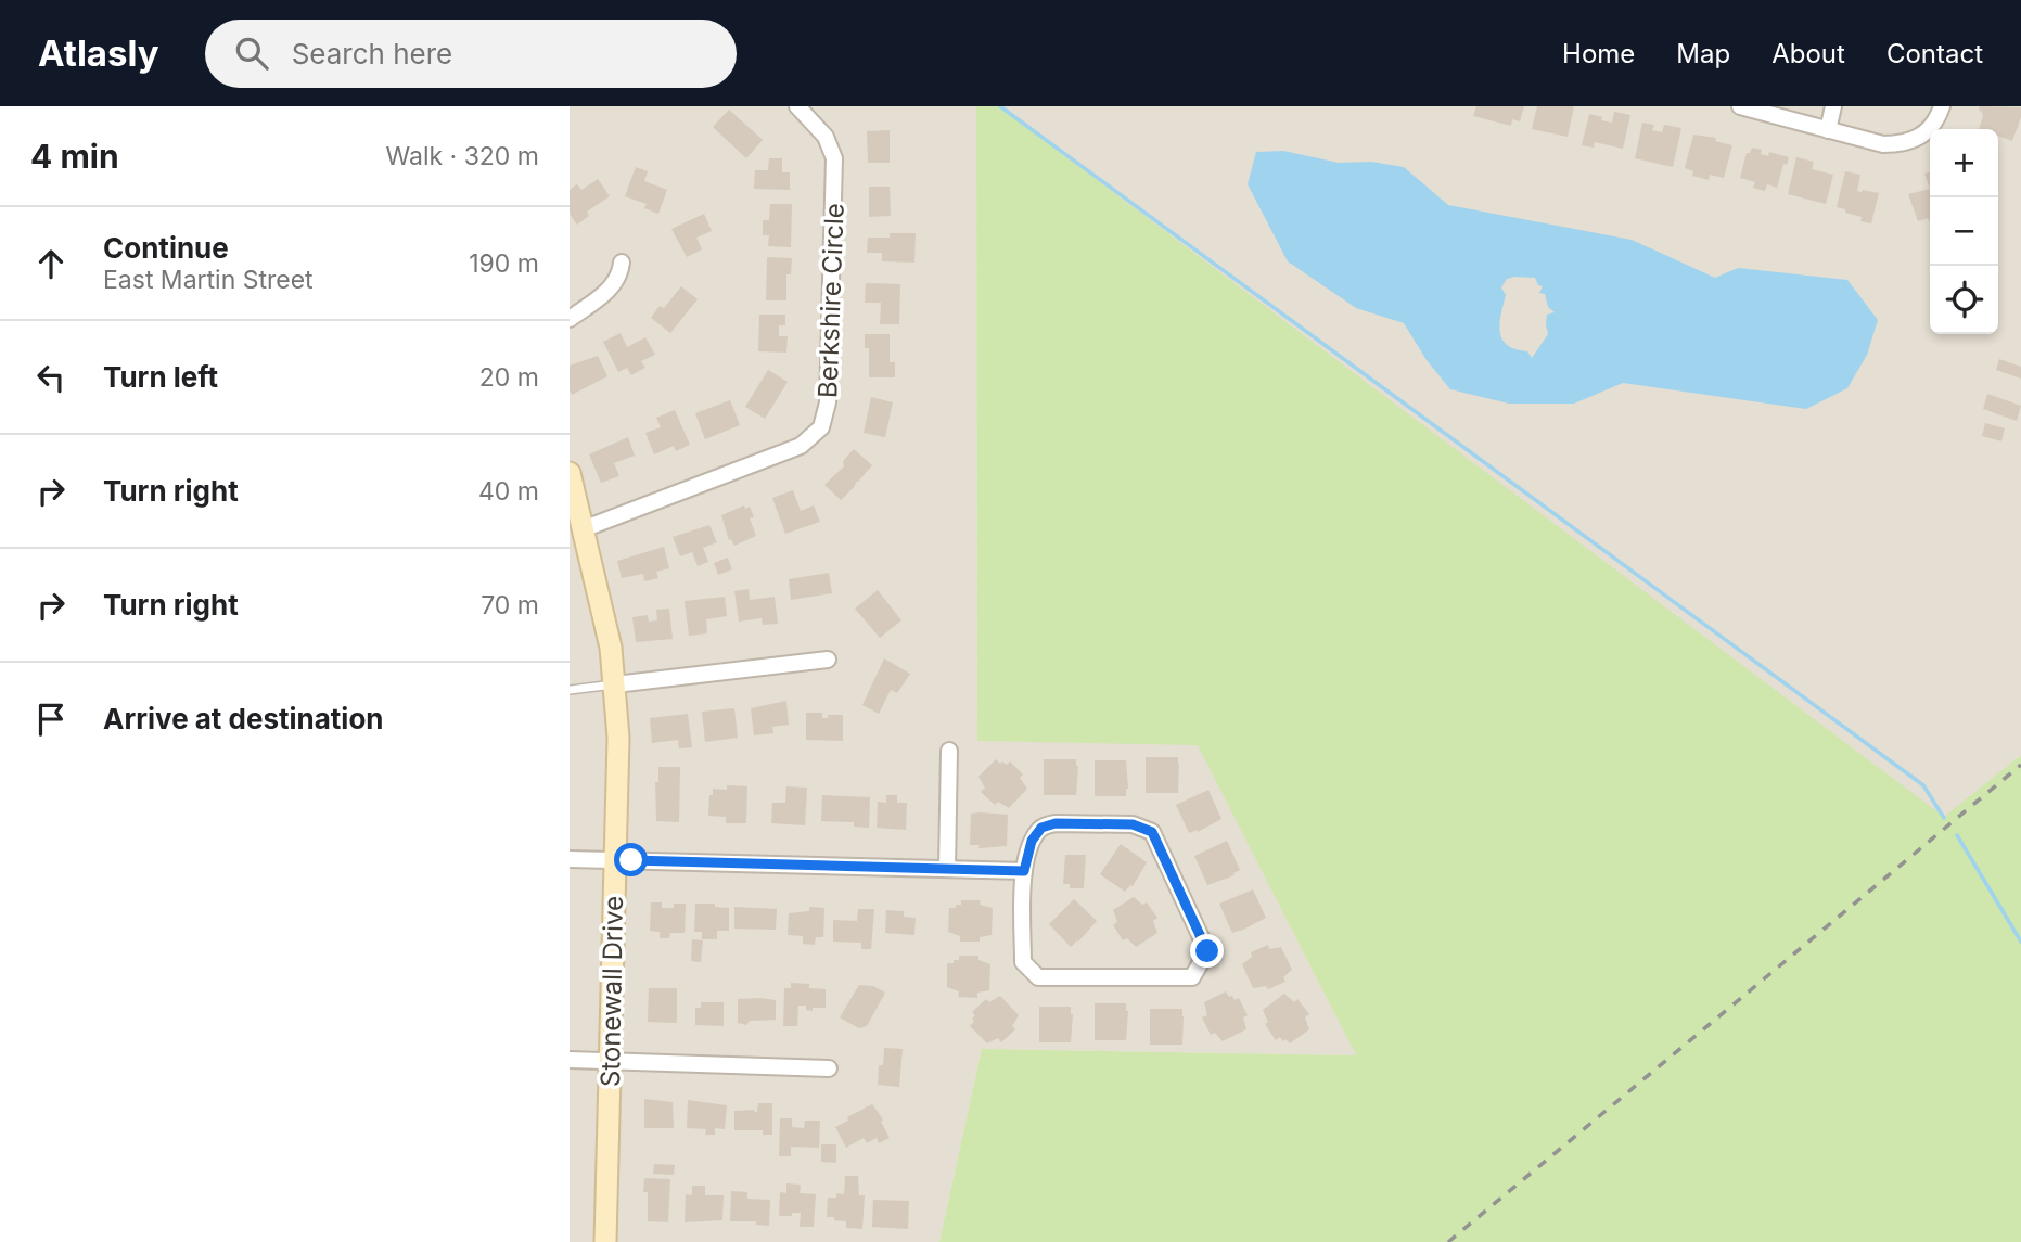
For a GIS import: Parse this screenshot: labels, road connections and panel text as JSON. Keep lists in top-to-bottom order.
{
  "streets": {
    "street": ["Berkshire Circle", "Stonewall Drive"]
  },
  "crossings": [
    ["Berkshire Circle", "Stonewall Drive"]
  ],
  "page": {
    "header": "Atlasly",
    "search": "Search here",
    "nav": [
      "Home",
      "Map",
      "About",
      "Contact"
    ],
    "heading": ["4 min", "Walk · 320 m"],
    "map_buttons": ["+", "−"],
    "list": [
      ["Continue", "East Martin Street", "190 m"],
      ["Turn left", "20 m"],
      ["Turn right", "40 m"],
      ["Turn right", "70 m"],
      "Arrive at destination"
    ]
  }
}
